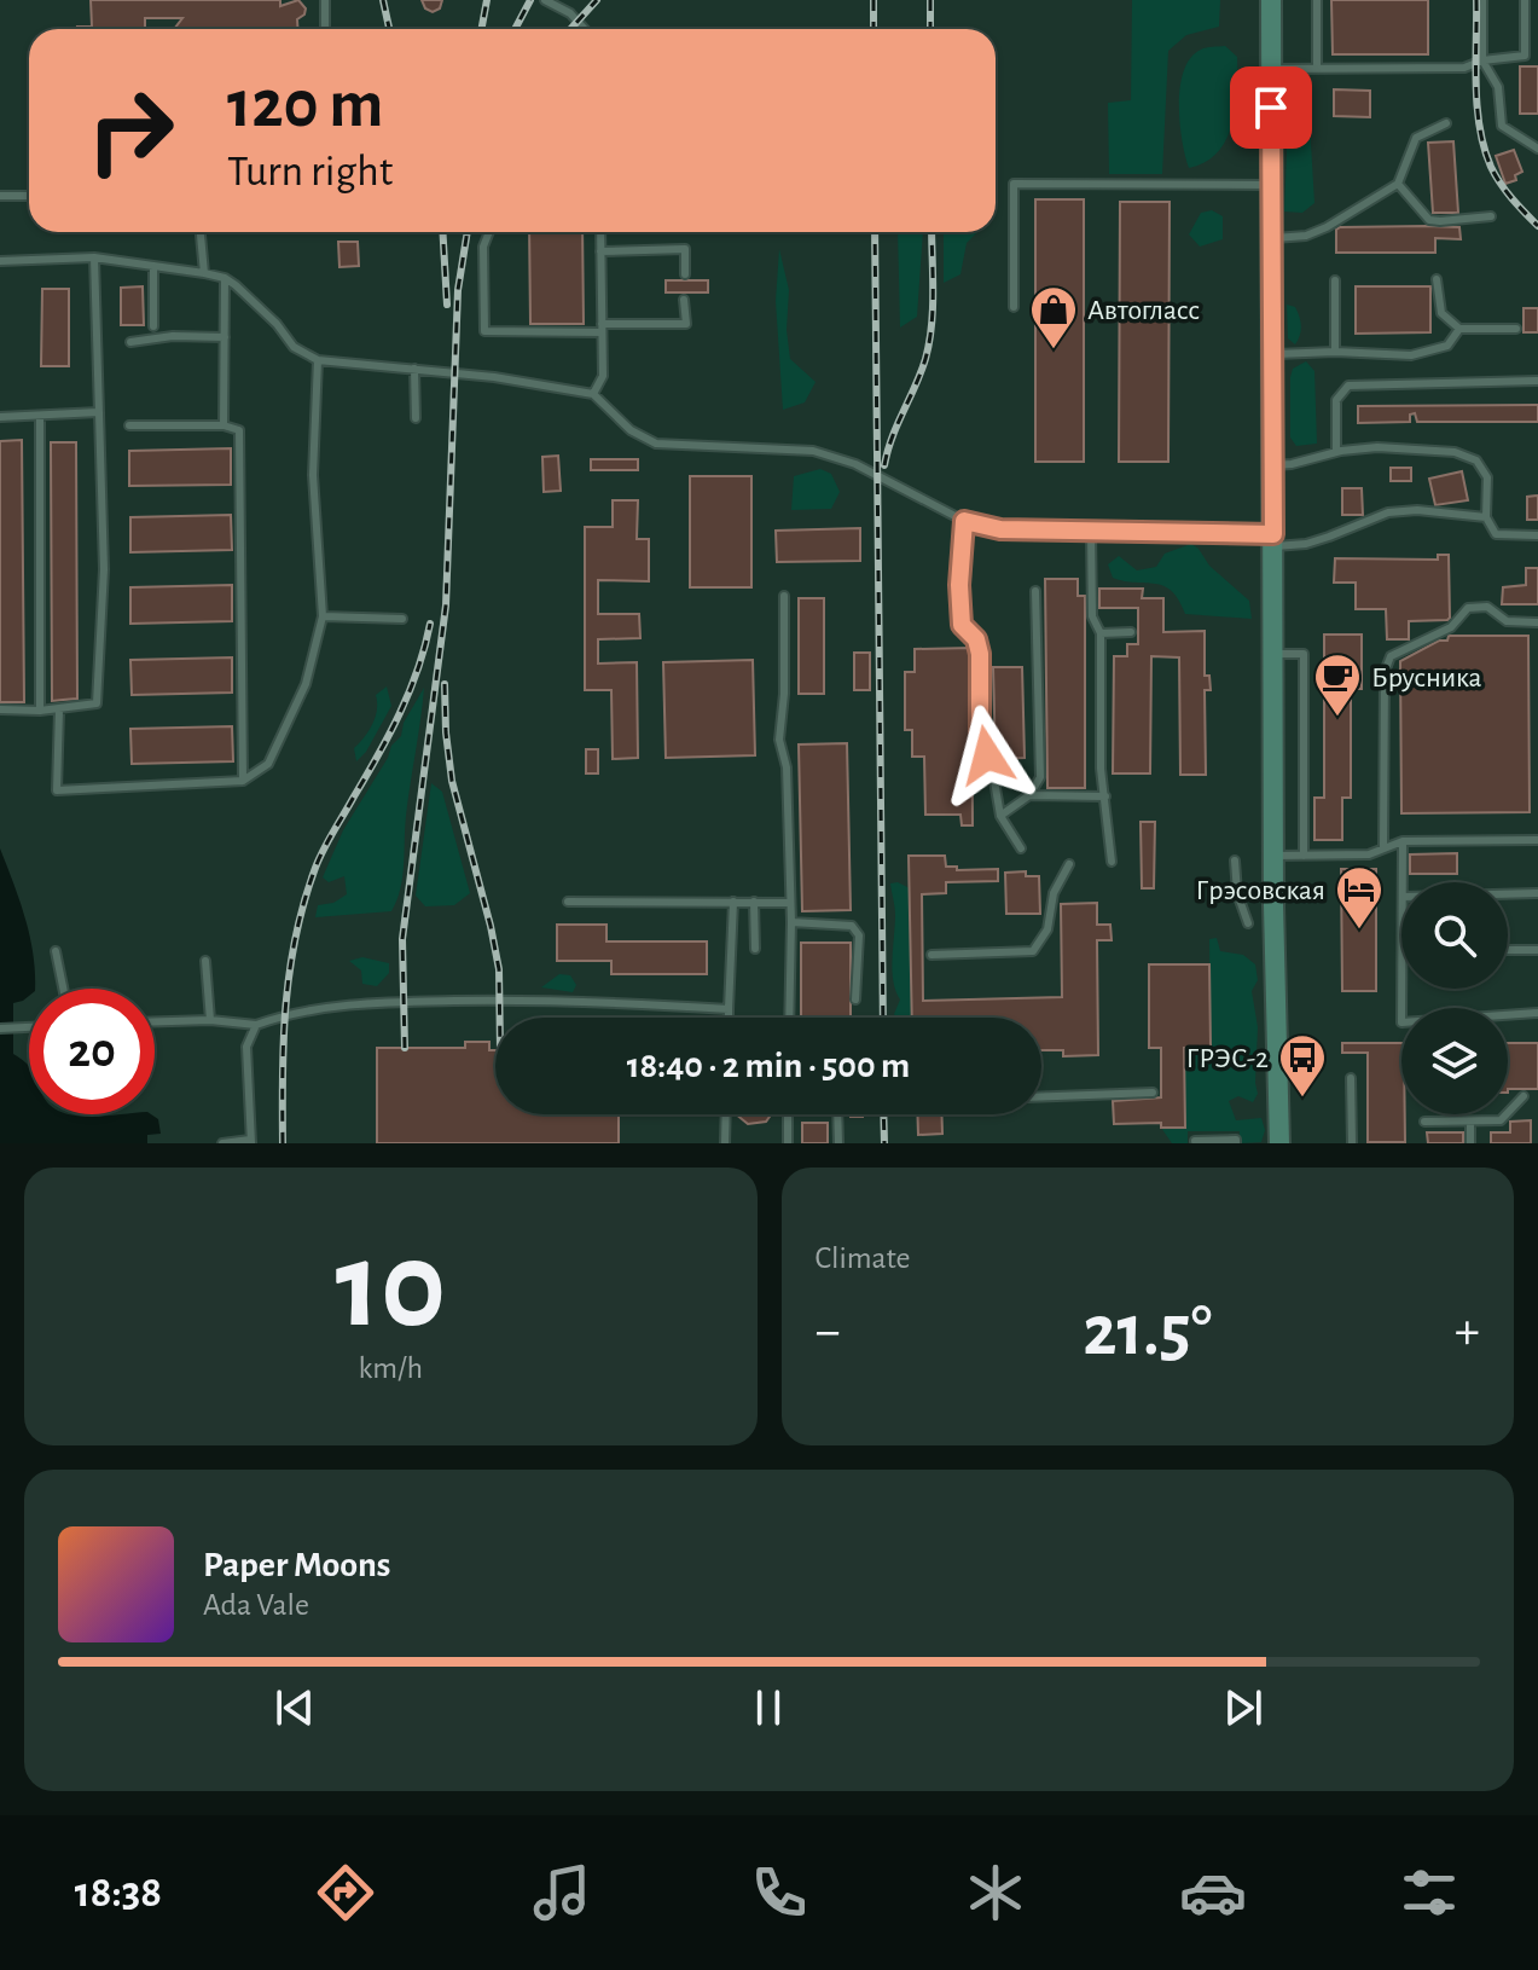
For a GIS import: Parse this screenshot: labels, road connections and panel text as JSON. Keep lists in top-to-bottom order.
{
  "places": {
    "shop": ["Автогласс"],
    "cafe": ["Брусника"],
    "hotel": ["Грэсовская"],
    "bus stop": ["ГРЭС-2"]
  },
  "page": {
    "turn": ["120 m", "Turn right"],
    "limit": "20",
    "trip": "18:40 · 2 min · 500 m",
    "tile": [
      ["10", "km/h"],
      "Climate"
    ],
    "heat": ["−", "21.5°", "+"],
    "song": ["Paper Moons", "Ada Vale"],
    "tabs": "18:38"
  }
}
